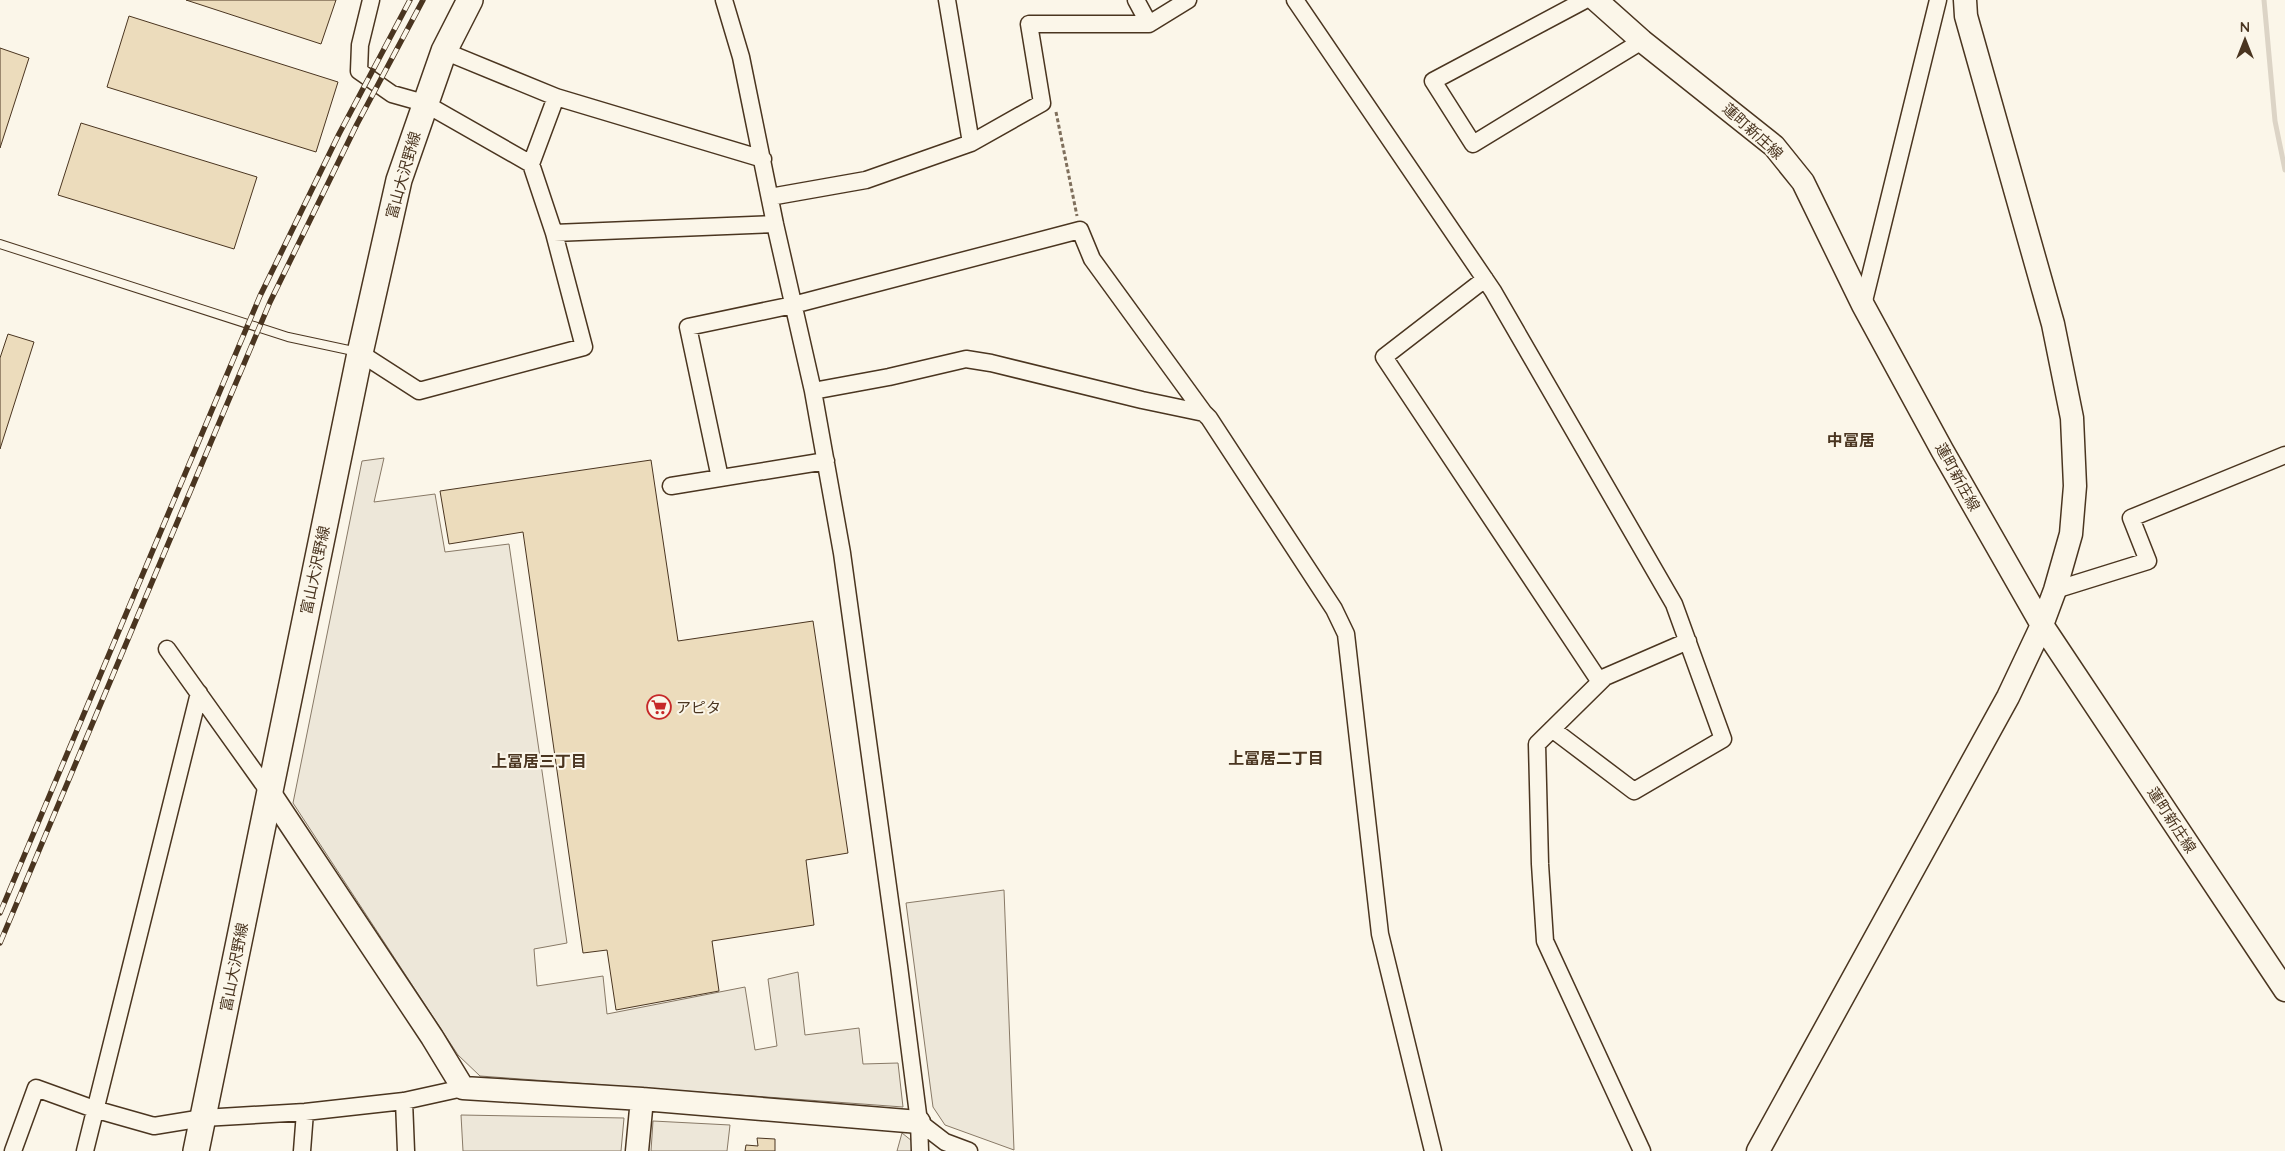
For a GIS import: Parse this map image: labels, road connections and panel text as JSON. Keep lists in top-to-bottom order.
{
  "streets": {
    "main road": ["富山大沢野線"],
    "street": ["蓮町新庄線"]
  },
  "districts": ["中冨居", "上冨居二丁目", "上冨居三丁目"],
  "places": {
    "supermarket": ["アピタ"]
  },
  "north": "top"
}
